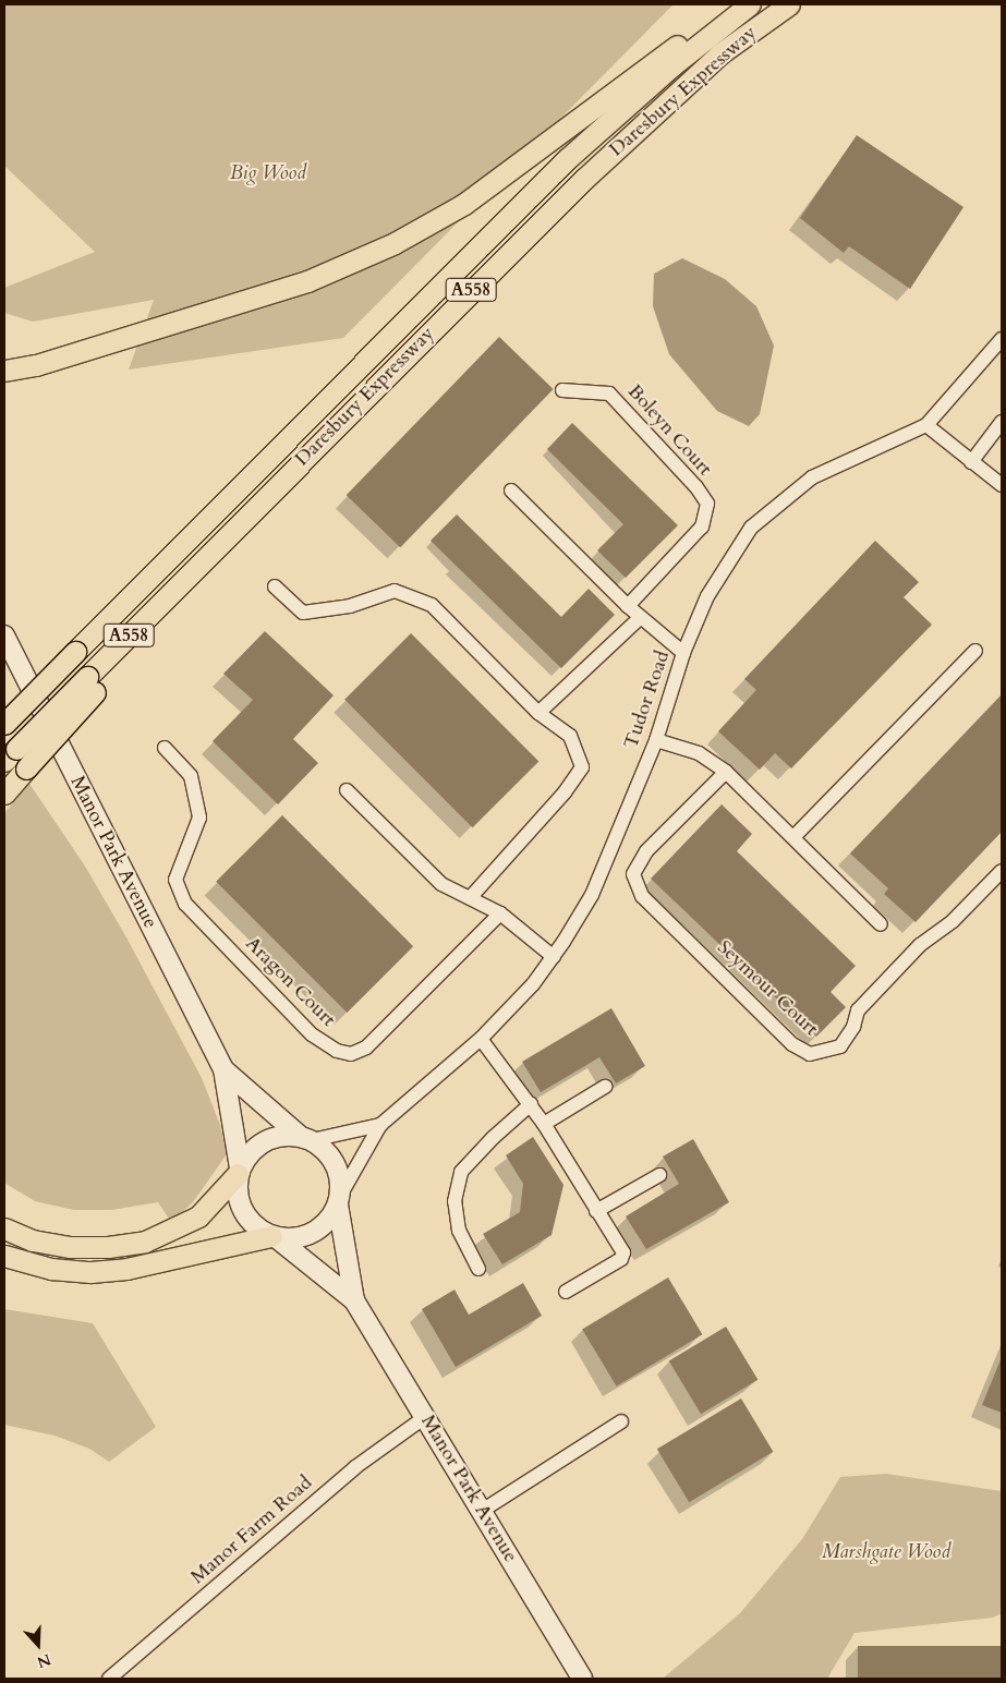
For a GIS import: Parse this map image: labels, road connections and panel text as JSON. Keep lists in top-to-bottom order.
{
  "streets": {
    "main road": ["Daresbury Expressway", "A558"],
    "street": [
      "Boleyn Court",
      "Tudor Road",
      "Manor Park Avenue",
      "Aragon Court",
      "Seymour Court",
      "Manor Farm Road"
    ]
  },
  "crossings": [
    ["Tudor Road", "Manor Park Avenue"],
    ["Manor Park Avenue", "Manor Farm Road"]
  ],
  "parks": ["Big Wood", "Marshgate Wood"],
  "north": "bottom"
}
